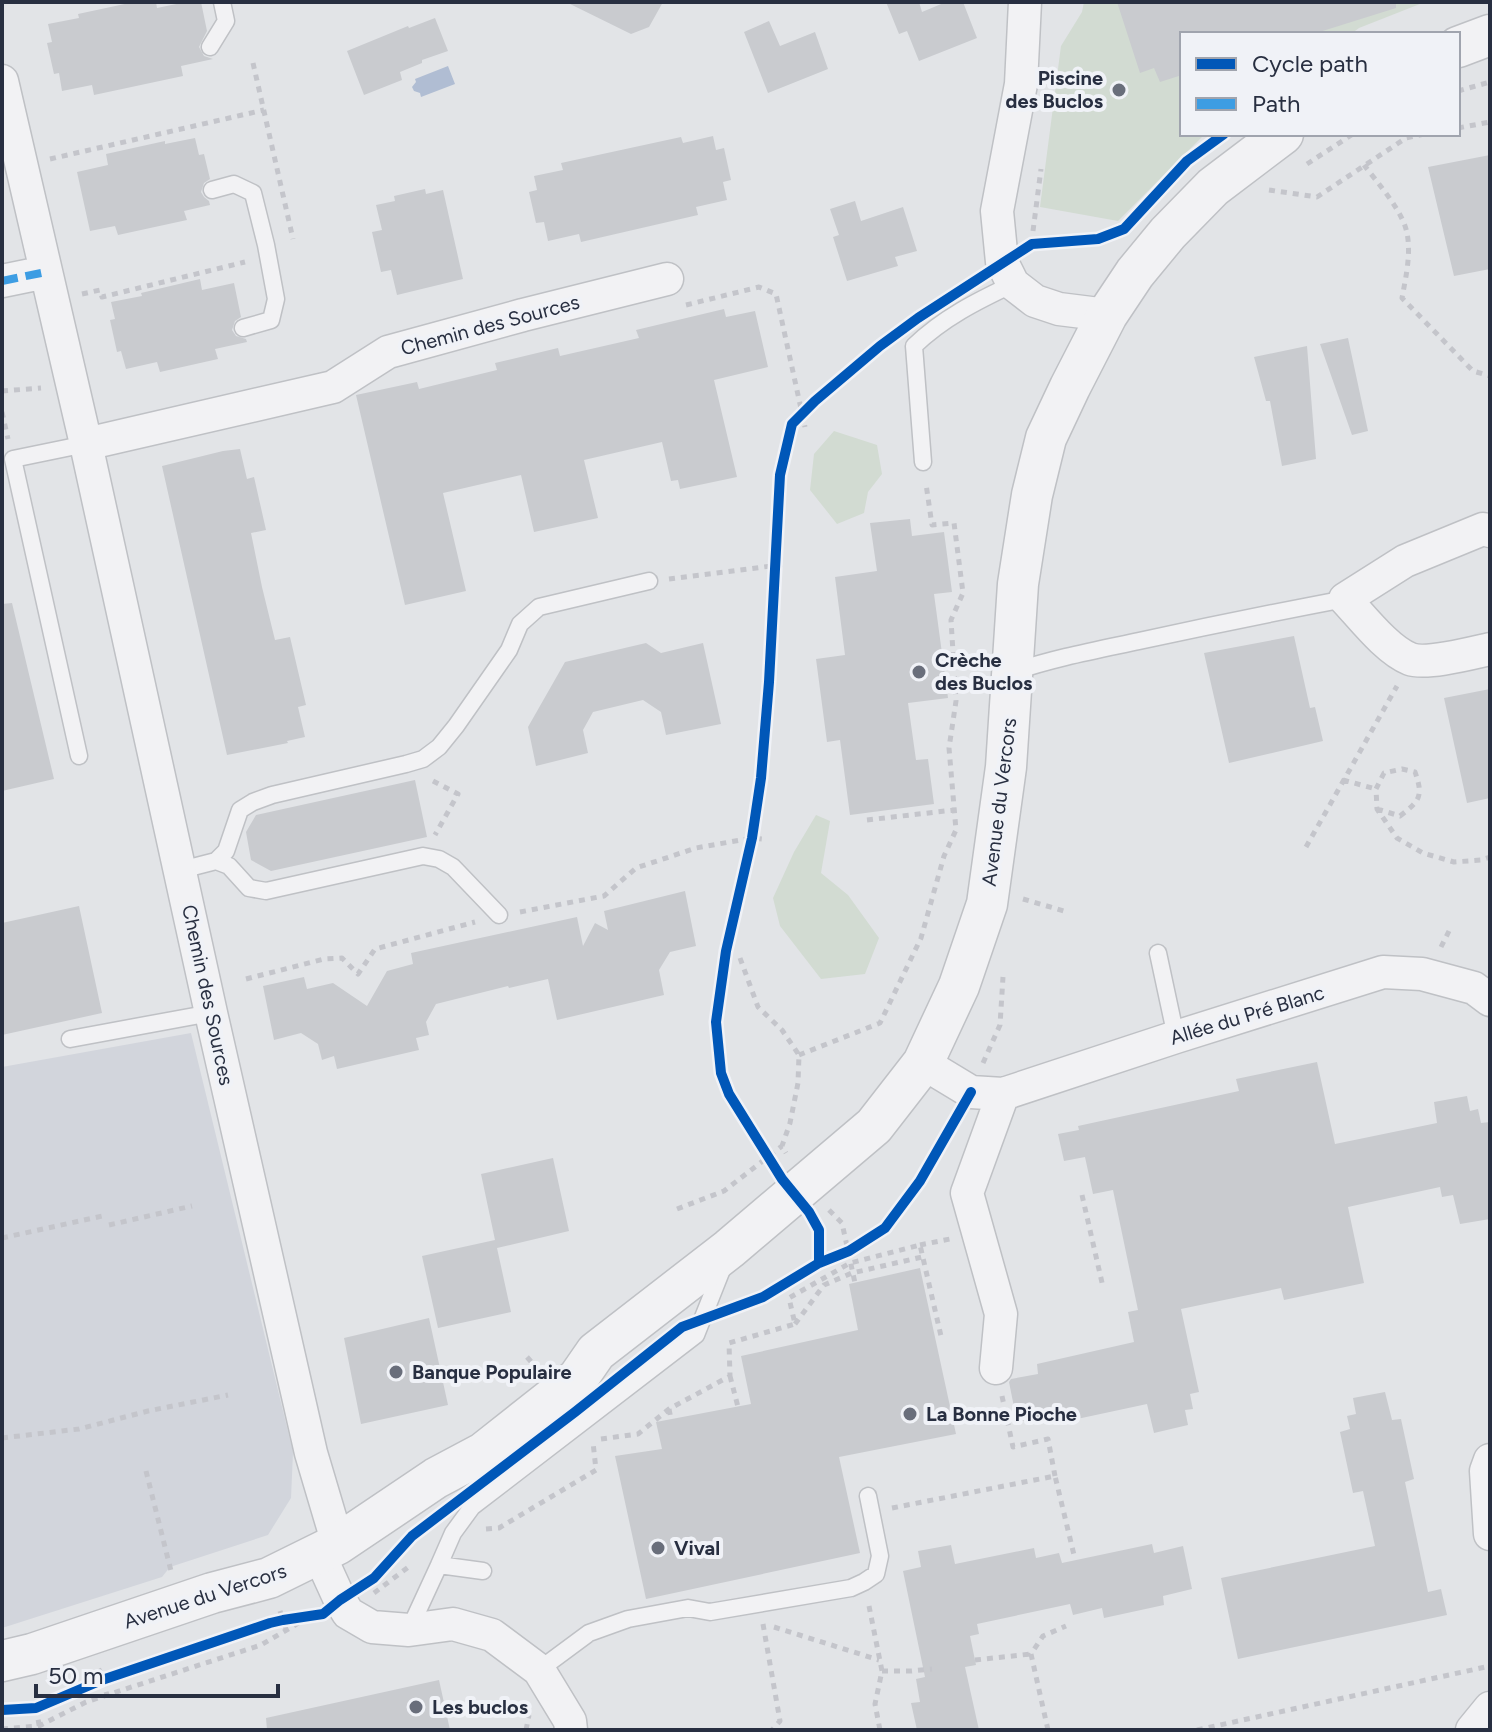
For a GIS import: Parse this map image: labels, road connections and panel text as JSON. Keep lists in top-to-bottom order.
{
  "streets": {
    "street": ["Chemin des Sources", "Avenue du Vercors", "Allée du Pré Blanc"]
  },
  "crossings": [
    ["Chemin des Sources", "Avenue du Vercors"],
    ["Avenue du Vercors", "Allée du Pré Blanc"]
  ],
  "places": [
    "Piscine des Buclos",
    "Crèche des Buclos",
    "Banque Populaire",
    "La Bonne Pioche",
    "Vival",
    "Les buclos"
  ],
  "legend": ["Cycle path", "Path"],
  "scale_bar": "50 m"
}
